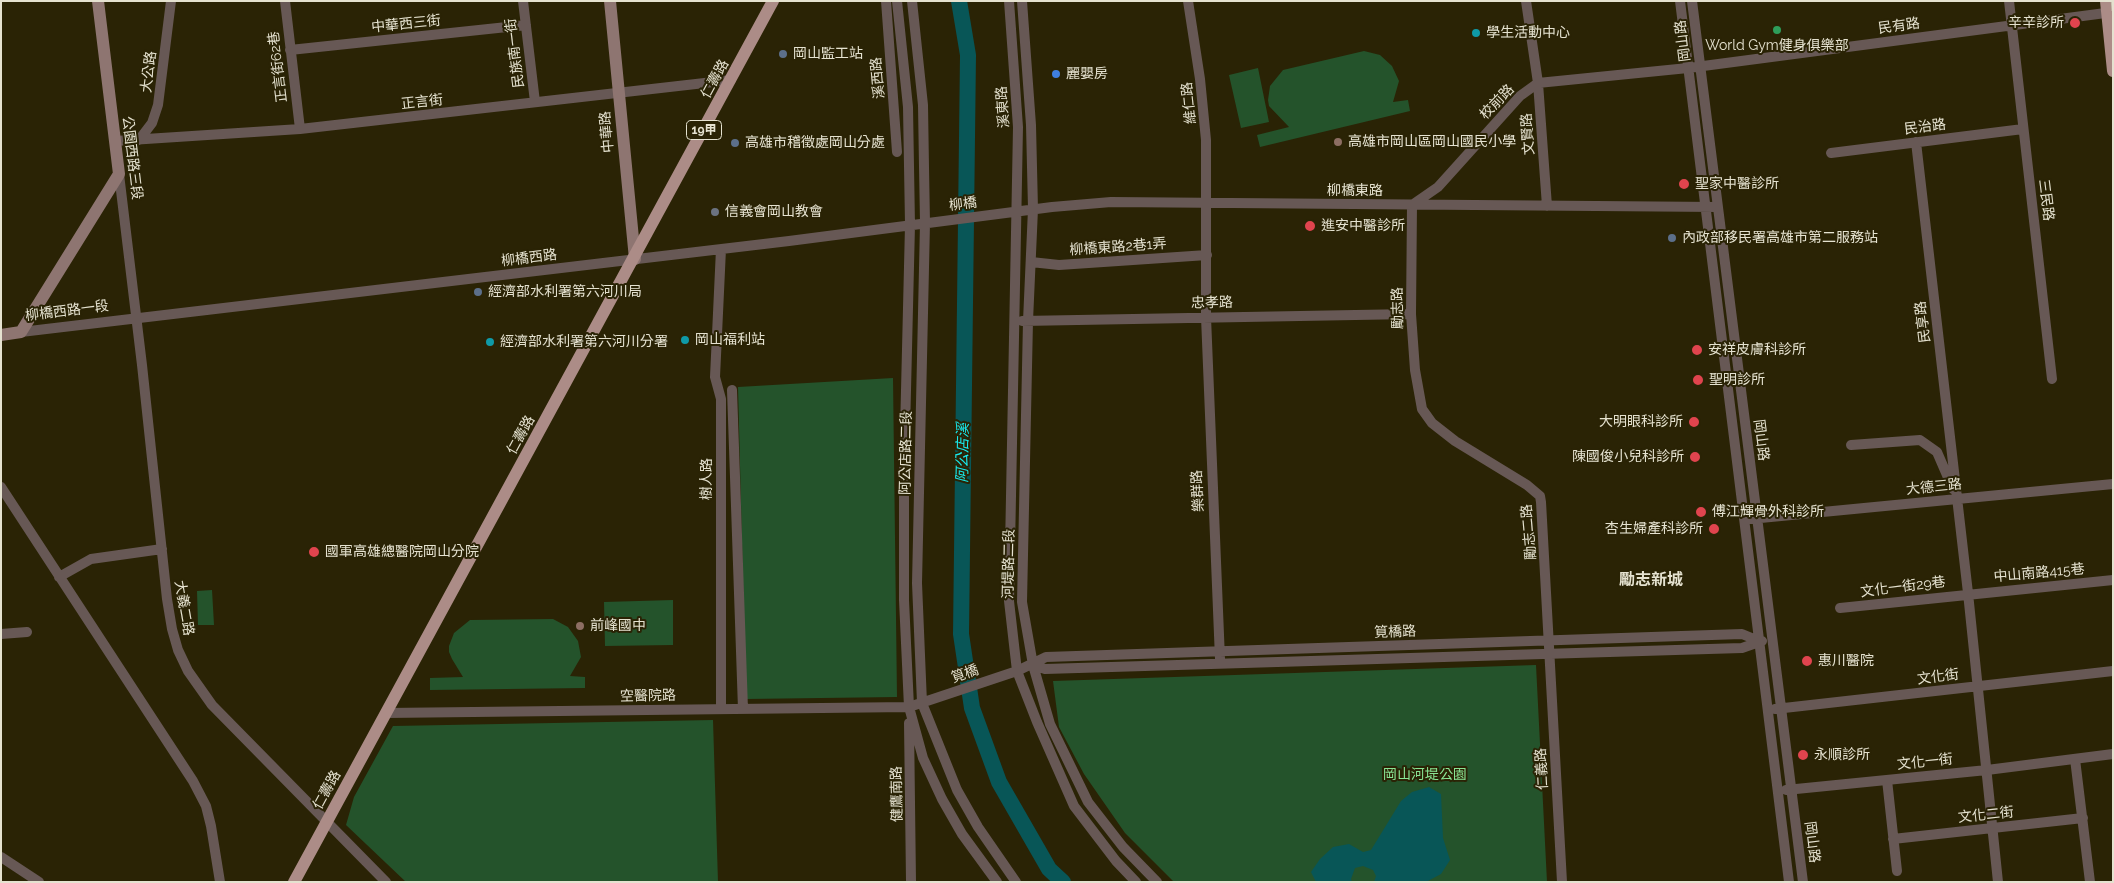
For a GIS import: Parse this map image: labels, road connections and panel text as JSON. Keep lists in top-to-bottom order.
{
  "streets": {
    "main road": ["仁壽路", "19甲"],
    "street": [
      "中華西三街",
      "民有路",
      "岡山路",
      "民族南一街",
      "正言街62巷",
      "大公路",
      "溪西路",
      "正言街",
      "校前路",
      "維仁路",
      "溪東路",
      "民治路",
      "中華路",
      "文賢路",
      "公園西路三段",
      "柳橋東路",
      "三民路",
      "柳橋",
      "柳橋東路2巷1弄",
      "柳橋西路",
      "忠孝路",
      "勵志路",
      "柳橋西路一段",
      "民享路",
      "阿公店路二段",
      "樹人路",
      "大德三路",
      "樂群路",
      "勵志二路",
      "河堤路二段",
      "中山南路415巷",
      "文化一街29巷",
      "大義二路",
      "筧橋路",
      "筧橋",
      "文化街",
      "空醫院路",
      "文化一街",
      "仁義路",
      "健鷹南路",
      "文化二街"
    ]
  },
  "crossings": [
    ["中華西三街", "民族南一街"],
    ["中華西三街", "正言街62巷"],
    ["民有路", "岡山路"],
    ["民有路", "三民路"],
    ["岡山路", "柳橋東路"],
    ["岡山路", "大德三路"],
    ["岡山路", "筧橋路"],
    ["岡山路", "文化街"],
    ["岡山路", "文化一街"],
    ["民族南一街", "正言街"],
    ["正言街62巷", "正言街"],
    ["大公路", "正言街"],
    ["仁壽路", "正言街"],
    ["仁壽路", "中華路"],
    ["仁壽路", "柳橋西路"],
    ["仁壽路", "大義二路"],
    ["仁壽路", "空醫院路"],
    ["正言街", "中華路"],
    ["正言街", "公園西路三段"],
    ["校前路", "文賢路"],
    ["校前路", "柳橋東路"],
    ["校前路", "勵志路"],
    ["維仁路", "柳橋東路"],
    ["維仁路", "柳橋東路2巷1弄"],
    ["維仁路", "樂群路"],
    ["溪東路", "柳橋東路"],
    ["溪東路", "河堤路二段"],
    ["民治路", "三民路"],
    ["民治路", "民享路"],
    ["中華路", "柳橋西路"],
    ["文賢路", "柳橋東路"],
    ["公園西路三段", "柳橋西路"],
    ["公園西路三段", "柳橋西路一段"],
    ["公園西路三段", "大義二路"],
    ["柳橋東路", "柳橋"],
    ["柳橋東路", "勵志路"],
    ["柳橋東路", "河堤路二段"],
    ["柳橋", "柳橋西路"],
    ["柳橋", "阿公店路二段"],
    ["柳橋東路2巷1弄", "樂群路"],
    ["柳橋東路2巷1弄", "河堤路二段"],
    ["柳橋西路", "柳橋西路一段"],
    ["柳橋西路", "阿公店路二段"],
    ["柳橋西路", "樹人路"],
    ["柳橋西路", "大義二路"],
    ["忠孝路", "勵志路"],
    ["忠孝路", "樂群路"],
    ["忠孝路", "河堤路二段"],
    ["勵志路", "勵志二路"],
    ["柳橋西路一段", "大義二路"],
    ["民享路", "大德三路"],
    ["阿公店路二段", "筧橋"],
    ["阿公店路二段", "空醫院路"],
    ["阿公店路二段", "健鷹南路"],
    ["樹人路", "空醫院路"],
    ["樂群路", "筧橋路"],
    ["勵志二路", "筧橋路"],
    ["勵志二路", "仁義路"],
    ["河堤路二段", "筧橋路"],
    ["河堤路二段", "筧橋"],
    ["中山南路415巷", "文化一街29巷"],
    ["筧橋路", "筧橋"],
    ["筧橋路", "仁義路"],
    ["筧橋", "空醫院路"],
    ["筧橋", "健鷹南路"],
    ["空醫院路", "健鷹南路"]
  ],
  "districts": ["勵志新城"],
  "water": ["阿公店溪"],
  "parks": ["岡山河堤公園"],
  "places": [
    "辛辛診所",
    "World Gym健身俱樂部",
    "學生活動中心",
    "岡山監工站",
    "麗嬰房",
    "高雄市岡山區岡山國民小學",
    "高雄市稽徵處岡山分處",
    "聖家中醫診所",
    "信義會岡山教會",
    "進安中醫診所",
    "內政部移民署高雄市第二服務站",
    "經濟部水利署第六河川局",
    "岡山福利站",
    "經濟部水利署第六河川分署",
    "安祥皮膚科診所",
    "聖明診所",
    "大明眼科診所",
    "陳國俊小兒科診所",
    "傅江輝骨外科診所",
    "杏生婦產科診所",
    "國軍高雄總醫院岡山分院",
    "前峰國中",
    "惠川醫院",
    "永順診所"
  ]
}
